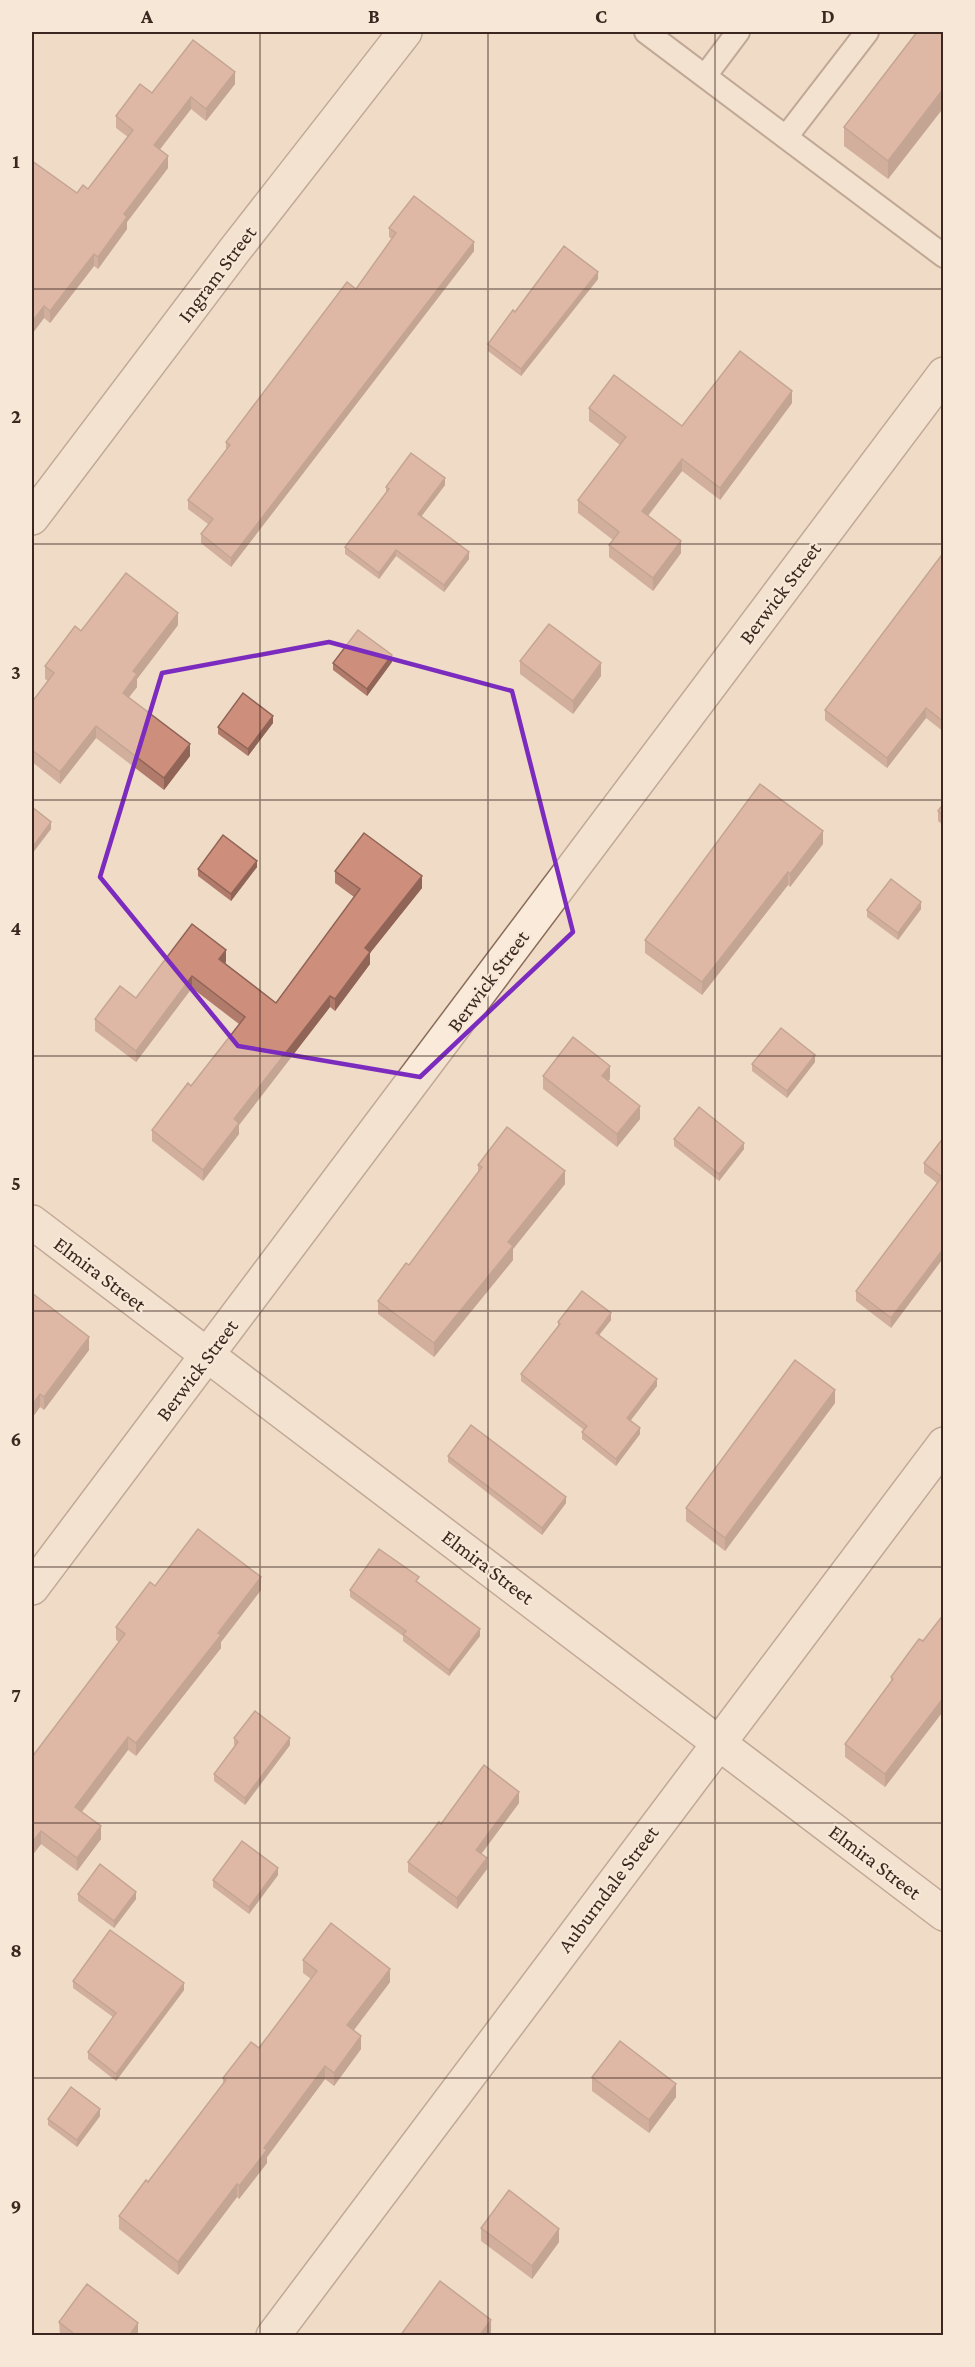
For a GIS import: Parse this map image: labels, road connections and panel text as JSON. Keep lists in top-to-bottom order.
{
  "streets": {
    "street": [
      "Ingram Street",
      "Berwick Street",
      "Elmira Street",
      "Auburndale Street"
    ]
  },
  "crossings": [
    ["Berwick Street", "Elmira Street"],
    ["Elmira Street", "Auburndale Street"]
  ],
  "grid": {
    "columns": [
      "A",
      "B",
      "C",
      "D"
    ],
    "rows": [
      "1",
      "2",
      "3",
      "4",
      "5",
      "6",
      "7",
      "8",
      "9"
    ]
  }
}
